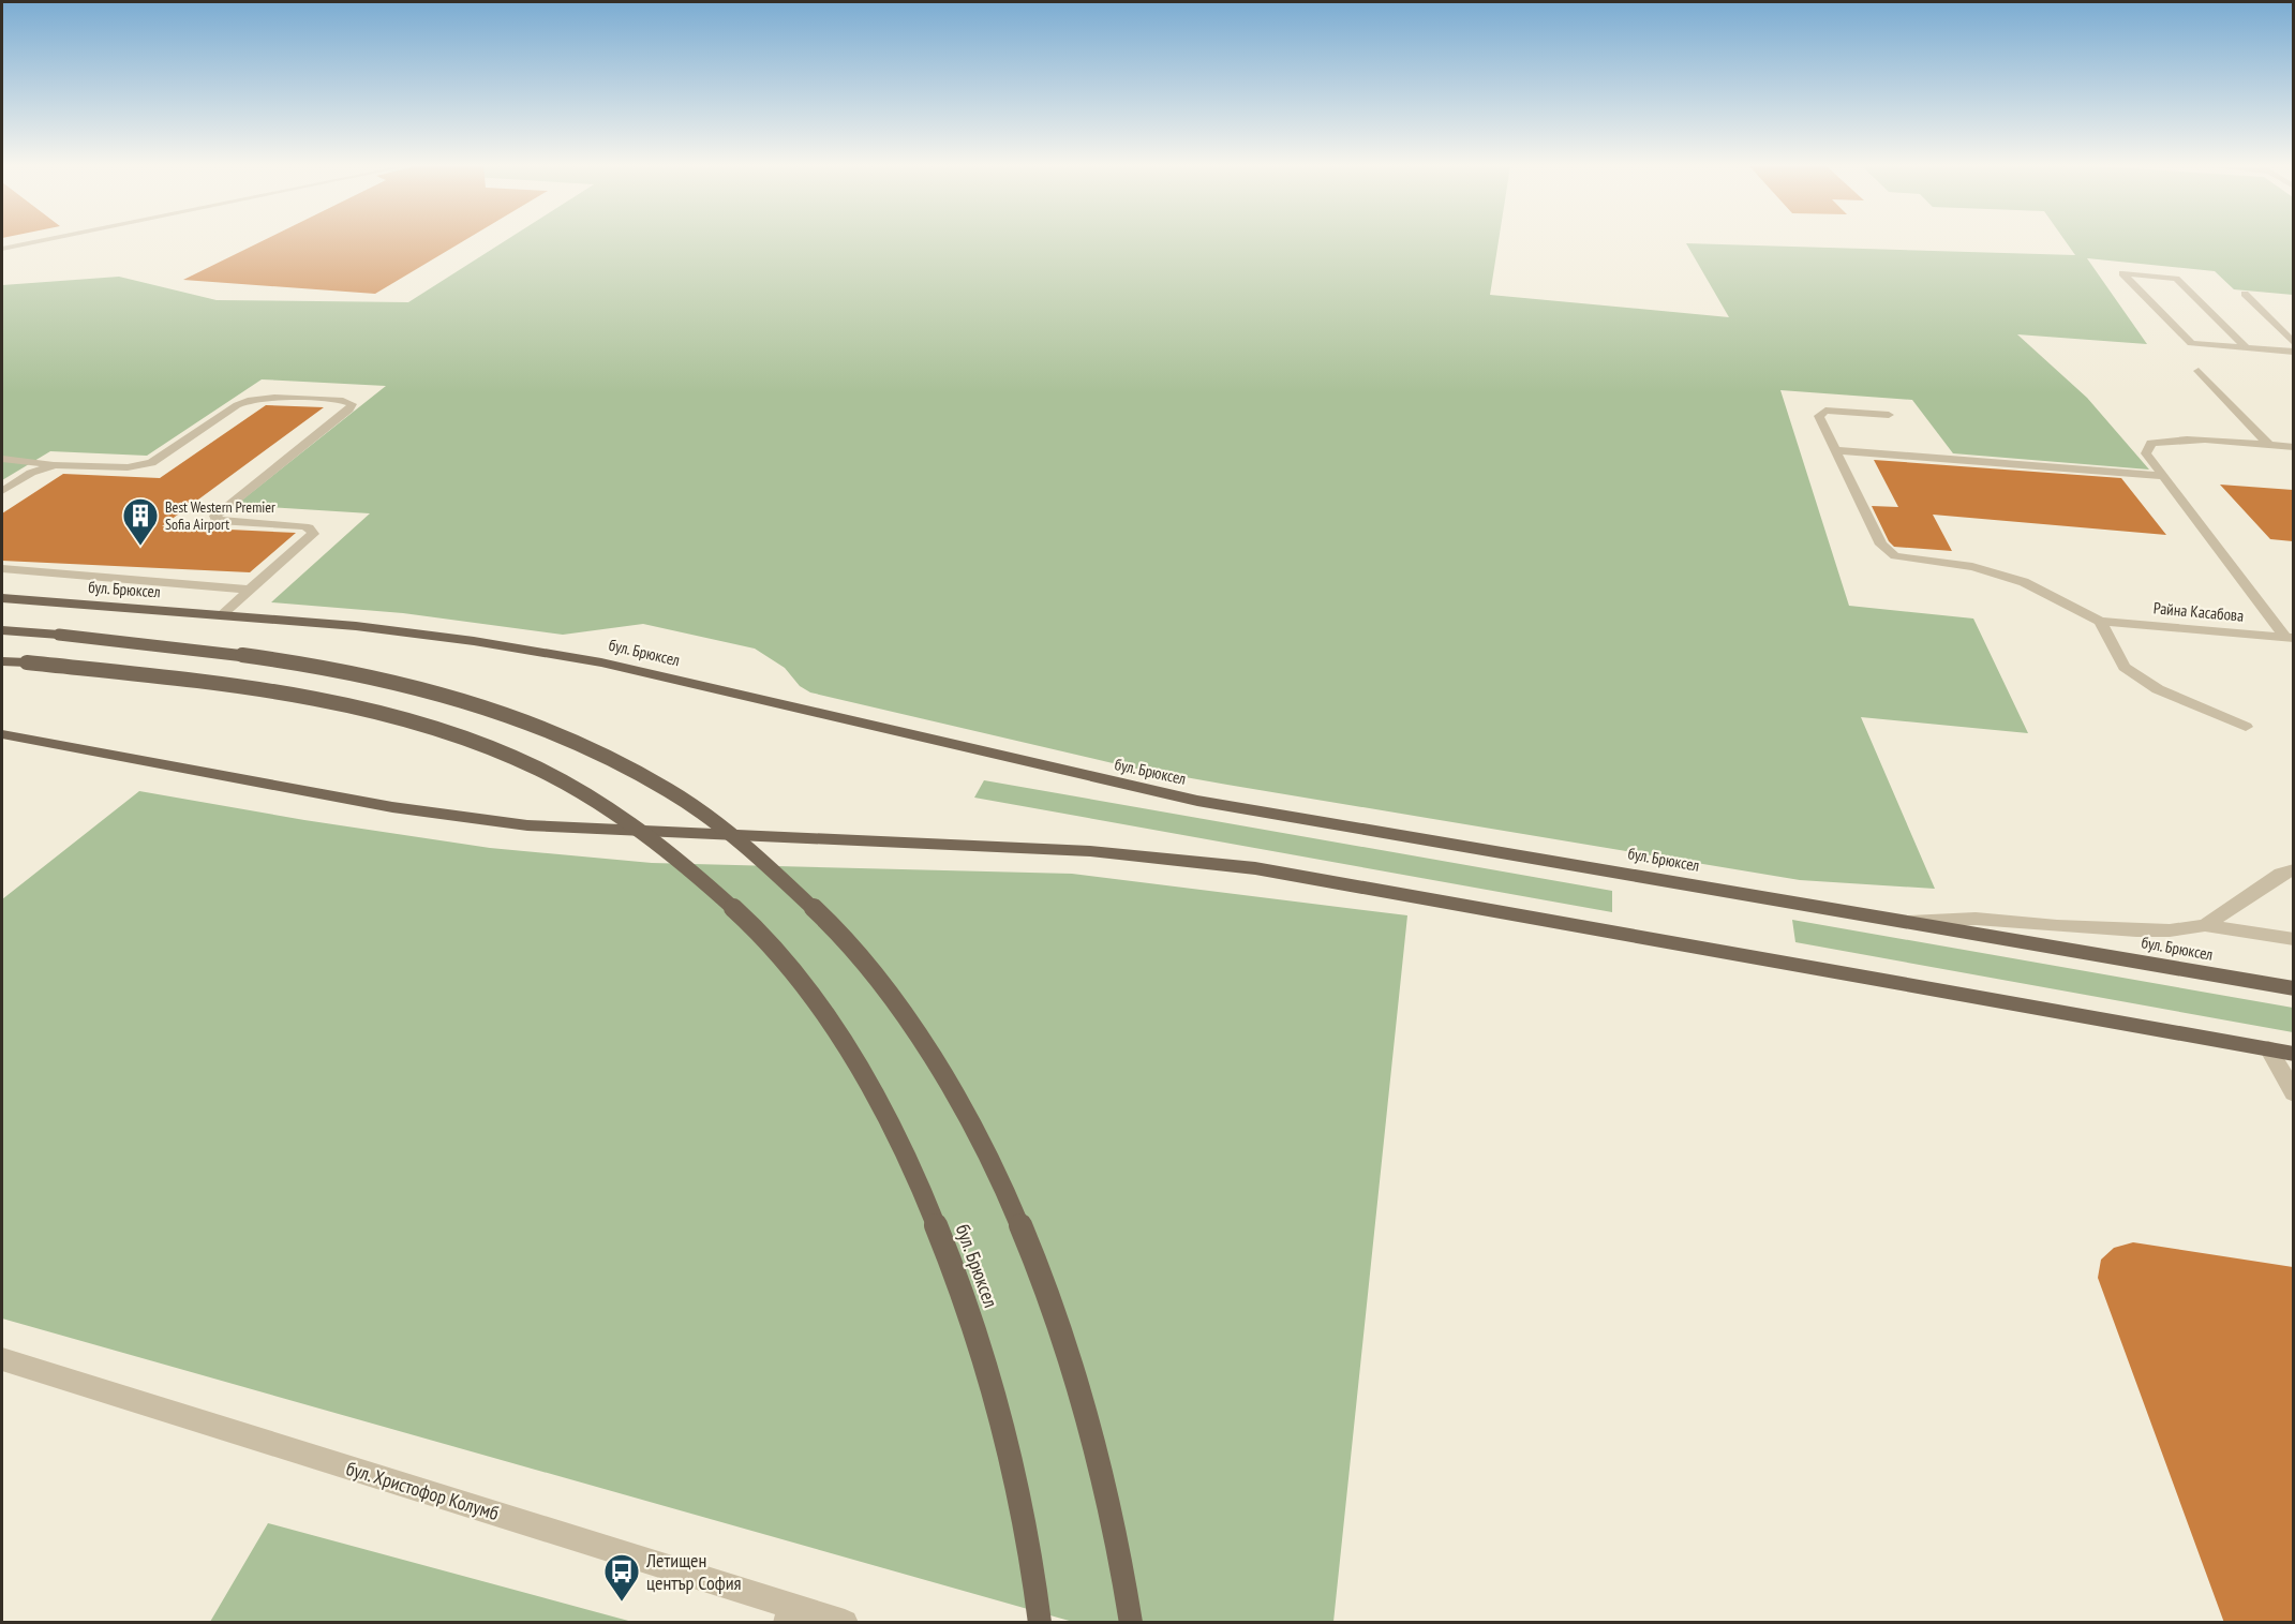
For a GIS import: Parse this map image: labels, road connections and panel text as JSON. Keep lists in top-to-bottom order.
{
  "streets": {
    "main road": ["бул. Брюксел"],
    "street": ["Райна Касабова", "бул. Христофор Колумб"]
  },
  "places": {
    "building": ["Best Western Premier Sofia Airport"],
    "bus stop": ["Летищен център София"]
  }
}
